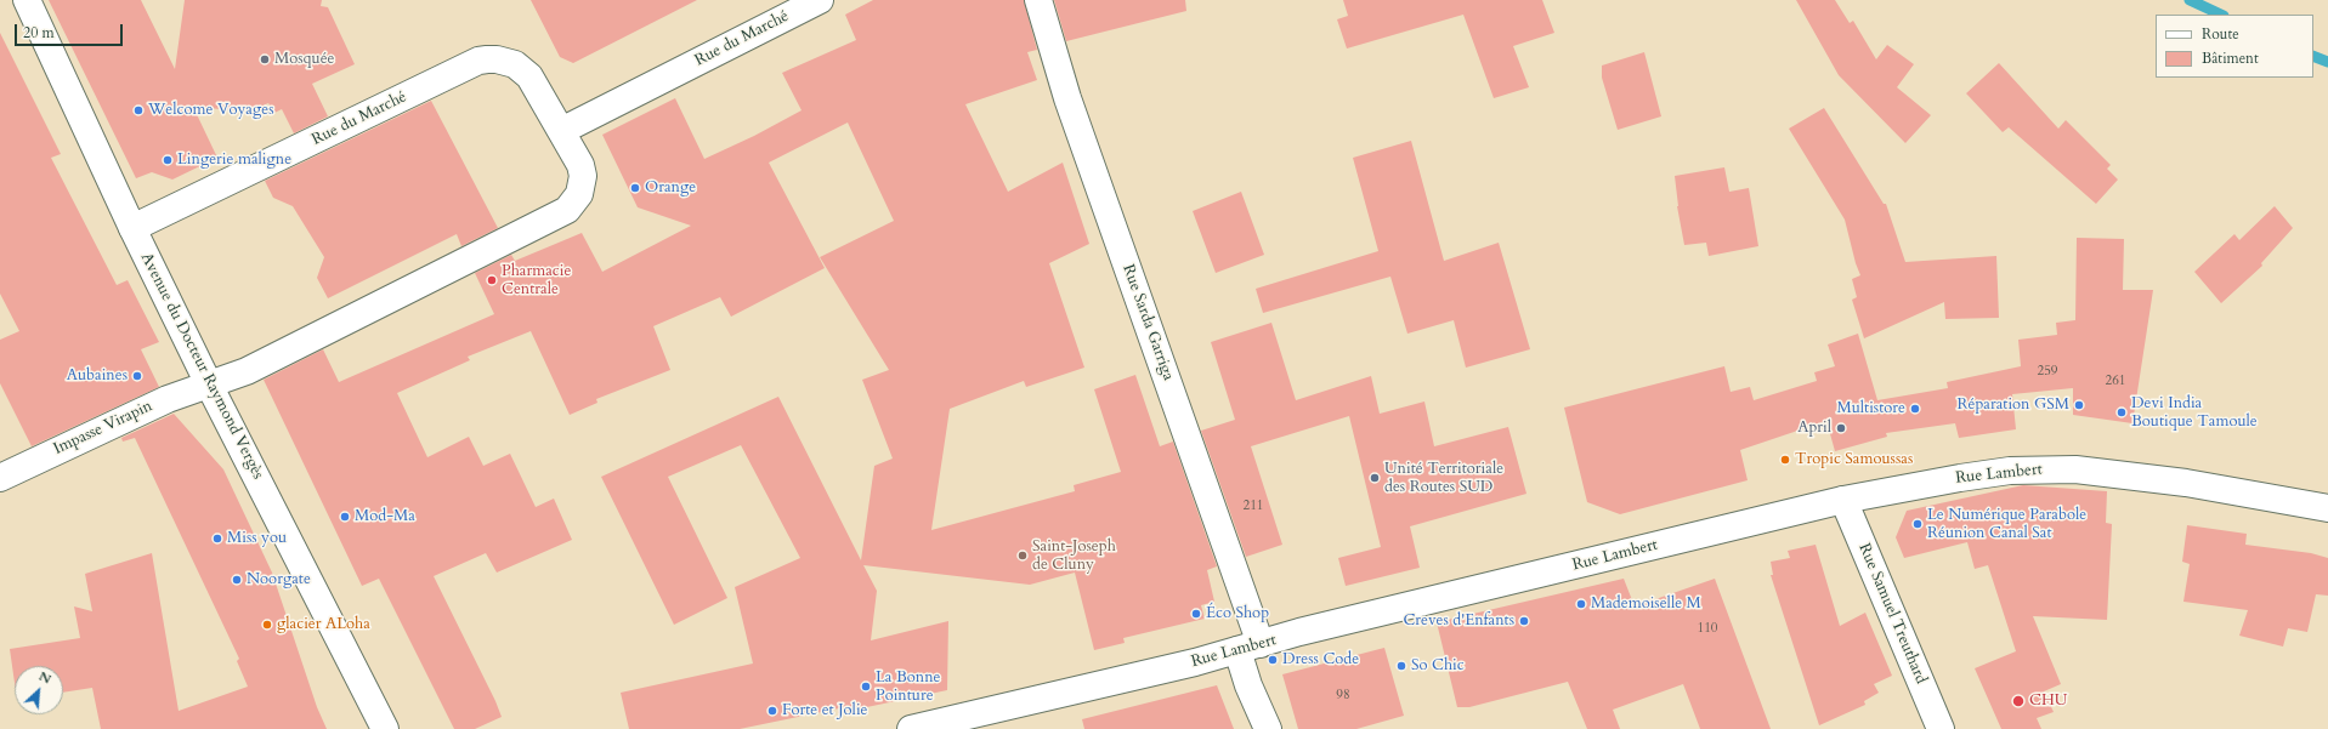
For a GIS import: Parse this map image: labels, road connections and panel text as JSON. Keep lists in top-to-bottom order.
{
  "streets": {
    "street": [
      "Rue du Marché",
      "Rue Sarda Garriga",
      "Avenue du Docteur Raymond Vergès",
      "Impasse Virapin",
      "Rue Lambert",
      "Rue Samuel Treuthard"
    ]
  },
  "crossings": [
    ["Rue du Marché", "Avenue du Docteur Raymond Vergès"],
    ["Rue du Marché", "Impasse Virapin"],
    ["Rue Sarda Garriga", "Rue Lambert"],
    ["Avenue du Docteur Raymond Vergès", "Impasse Virapin"],
    ["Rue Lambert", "Rue Samuel Treuthard"]
  ],
  "places": [
    "Mosquée",
    "Welcome Voyages",
    "Lingerie maligne",
    "Orange",
    "Pharmacie Centrale",
    "Aubaines",
    "Réparation GSM",
    "Multistore",
    "Devi India Boutique Tamoule",
    "April",
    "Tropic Samoussas",
    "Unité Territoriale des Routes SUD",
    "Mod-Ma",
    "Le Numérique Parabole Réunion Canal Sat",
    "Miss you",
    "Saint-Joseph de Cluny",
    "Noorgate",
    "Mademoiselle M",
    "Éco Shop",
    "Creves d'Enfants",
    "glacier ALoha",
    "Dress Code",
    "So Chic",
    "La Bonne Pointure",
    "CHU",
    "Forte et Jolie"
  ],
  "house_numbers": [
    "259",
    "261",
    "211",
    "110",
    "98"
  ],
  "legend": ["Route", "Bâtiment"],
  "scale_bar": "20 m",
  "north": "top right"
}
